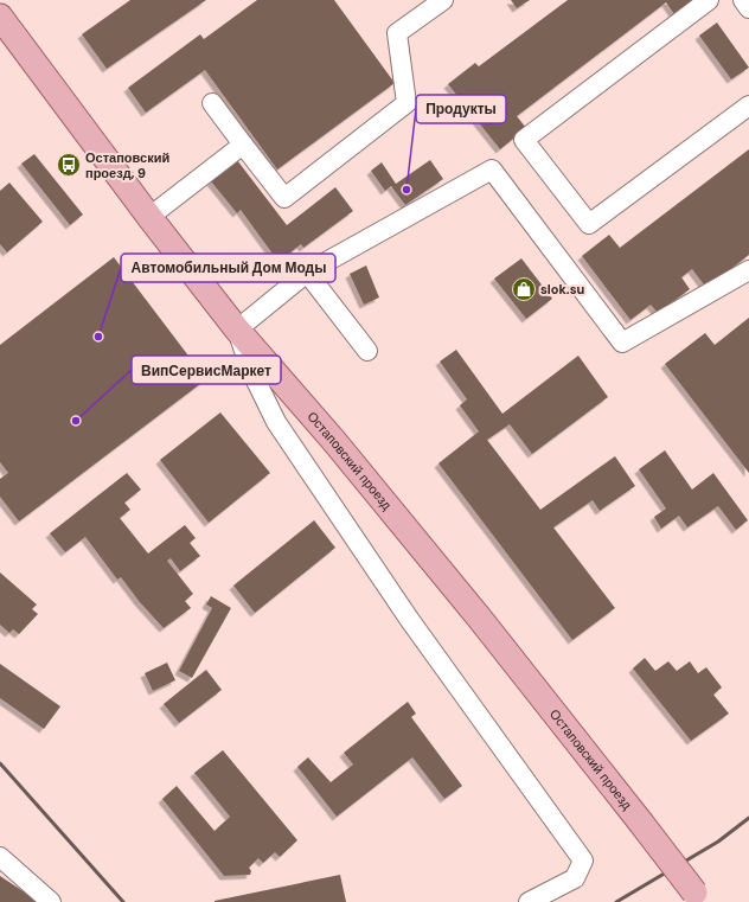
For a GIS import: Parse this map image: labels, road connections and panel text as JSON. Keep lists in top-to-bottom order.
{
  "streets": {
    "main road": ["Остаповский проезд"]
  },
  "places": {
    "bus stop": ["Остаповский проезд, 9"],
    "other": ["Продукты", "Автомобильный Дом Моды", "ВипСервисМаркет"],
    "shop": ["slok.su"]
  }
}
